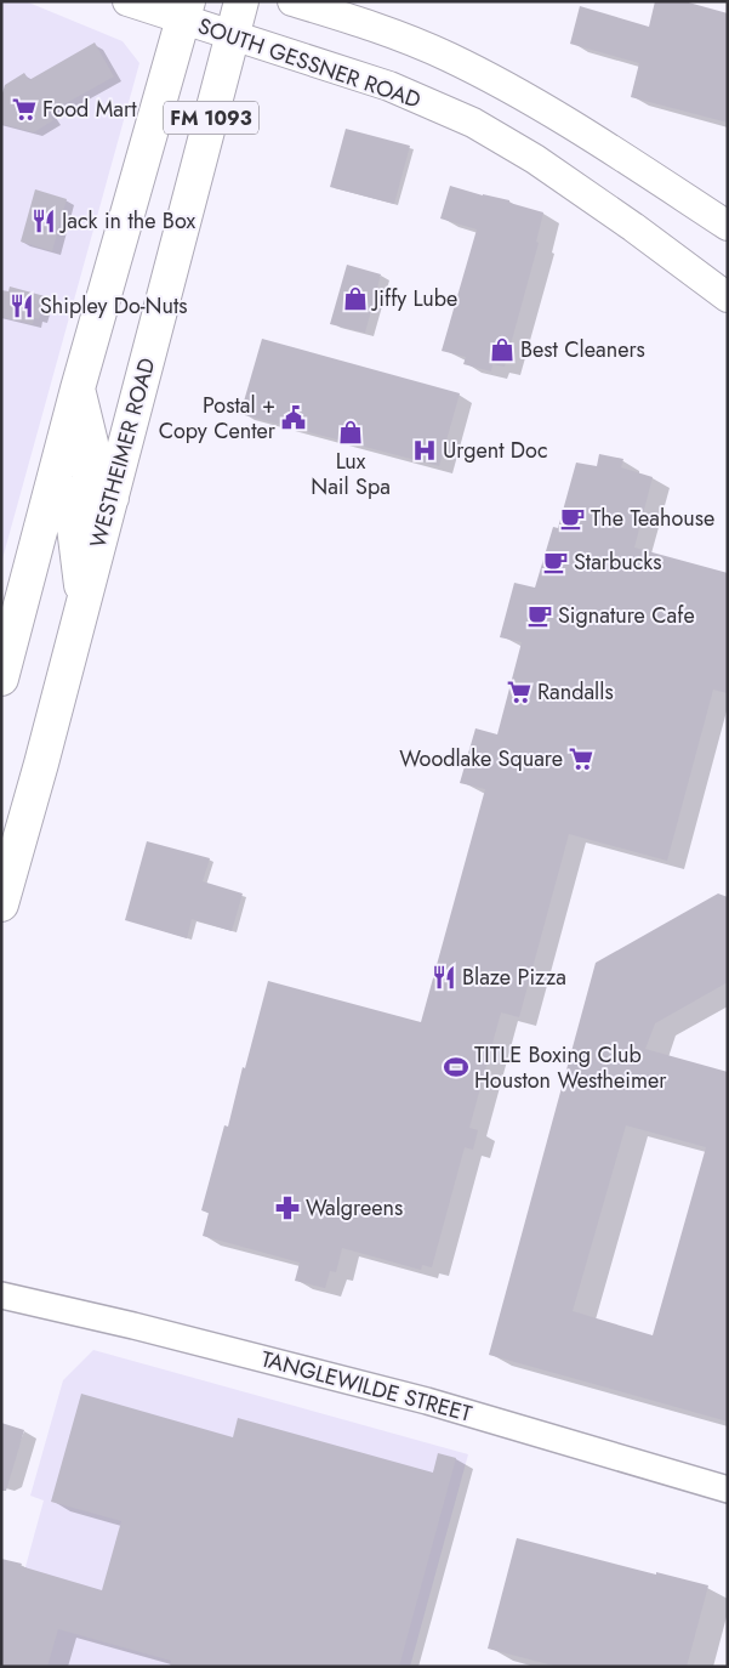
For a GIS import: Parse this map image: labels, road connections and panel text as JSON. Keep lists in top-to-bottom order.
{
  "streets": {
    "main road": ["SOUTH GESSNER ROAD", "FM 1093", "WESTHEIMER ROAD"],
    "street": ["TANGLEWILDE STREET"]
  },
  "crossings": [
    ["SOUTH GESSNER ROAD", "FM 1093"],
    ["SOUTH GESSNER ROAD", "WESTHEIMER ROAD"]
  ],
  "places": {
    "supermarket": ["Food Mart", "Randalls", "Woodlake Square"],
    "restaurant": ["Jack in the Box", "Shipley Do-Nuts", "Blaze Pizza"],
    "shop": ["Jiffy Lube", "Best Cleaners", "Lux Nail Spa"],
    "public building": ["Postal + Copy Center"],
    "hospital": ["Urgent Doc"],
    "cafe": ["The Teahouse", "Starbucks", "Signature Cafe"],
    "sports": ["TITLE Boxing Club Houston Westheimer"],
    "pharmacy": ["Walgreens"]
  }
}
